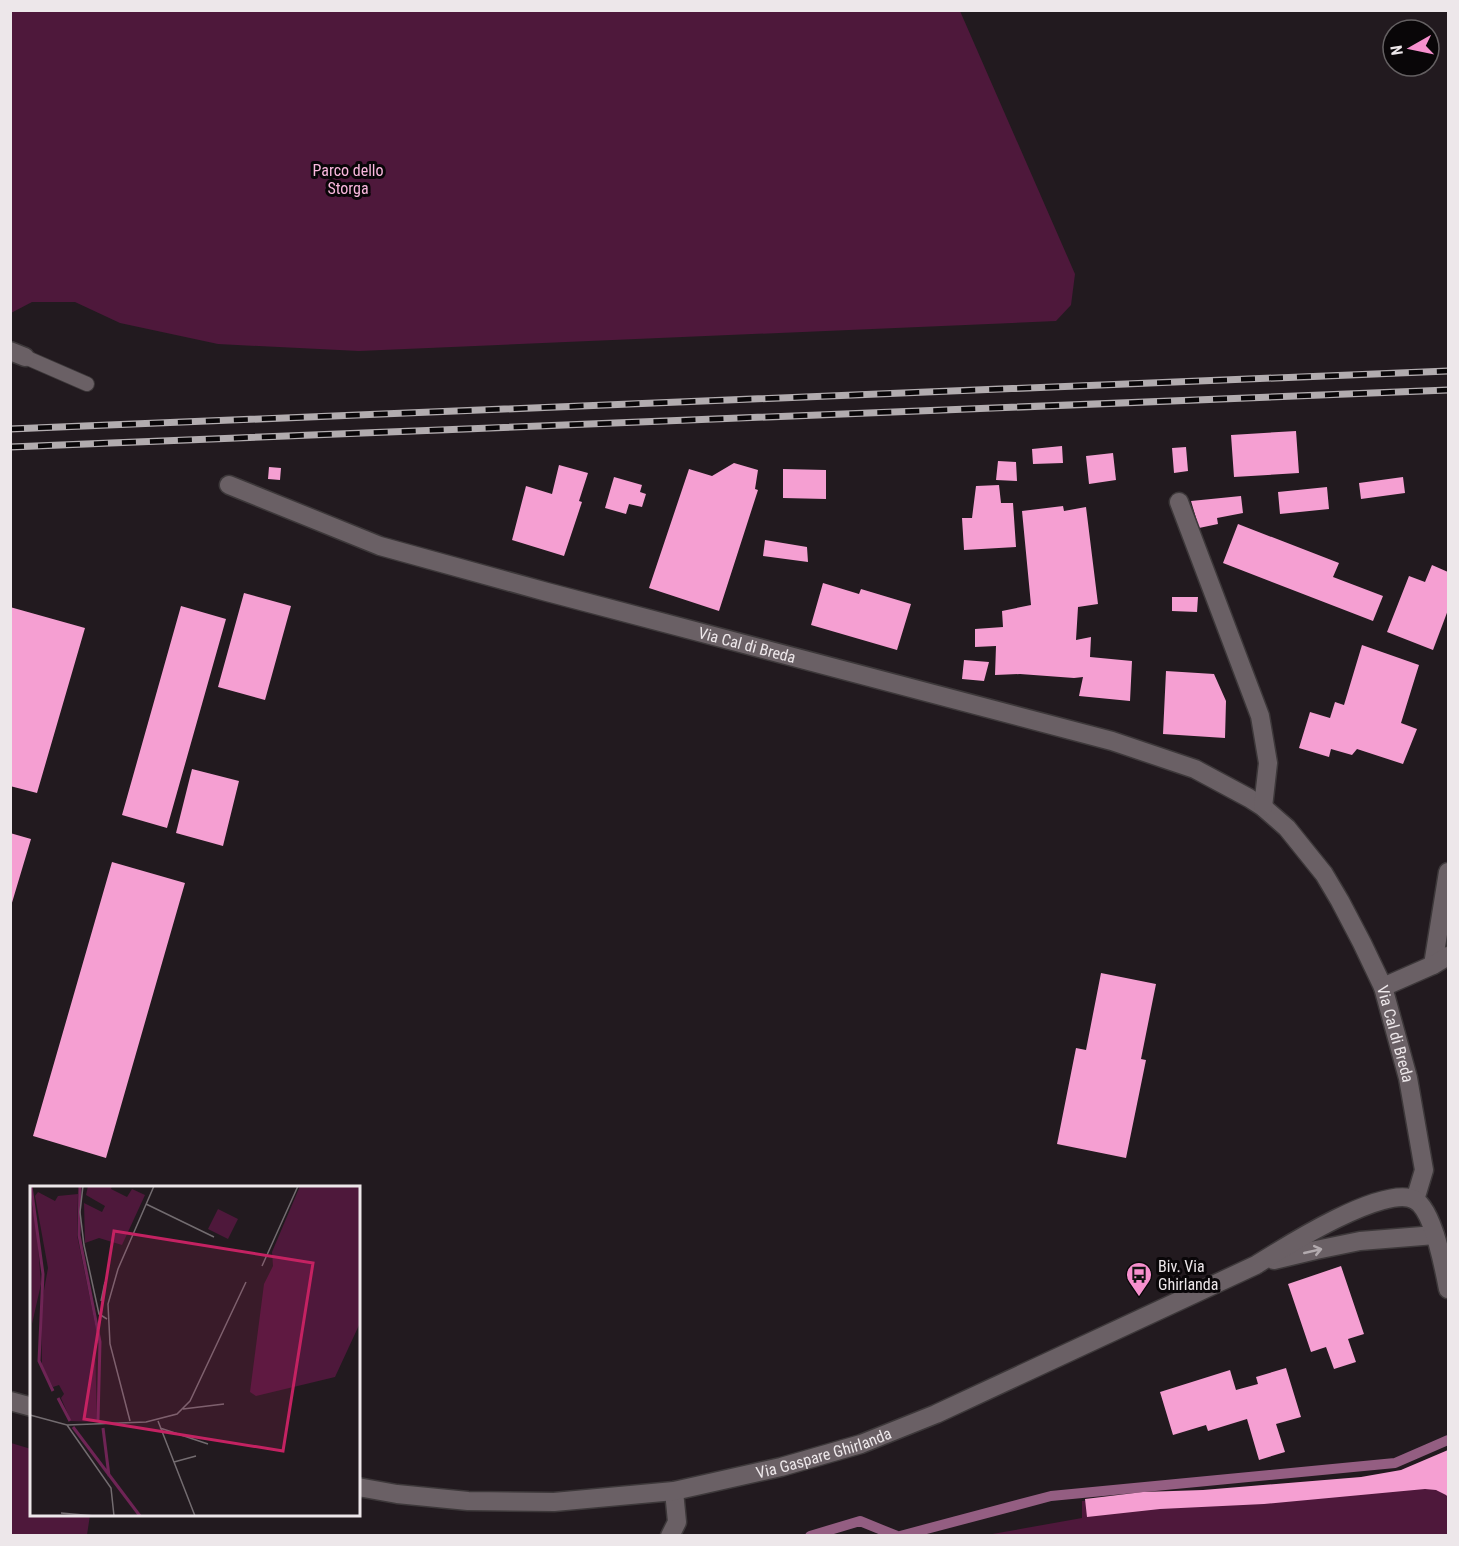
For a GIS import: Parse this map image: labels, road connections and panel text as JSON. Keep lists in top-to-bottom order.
{
  "streets": {
    "street": ["Via Cal di Breda", "Via Gaspare Ghirlanda"]
  },
  "parks": ["Parco dello Storga"],
  "places": {
    "bus stop": ["Biv. Via Ghirlanda"]
  },
  "north": "left"
}
